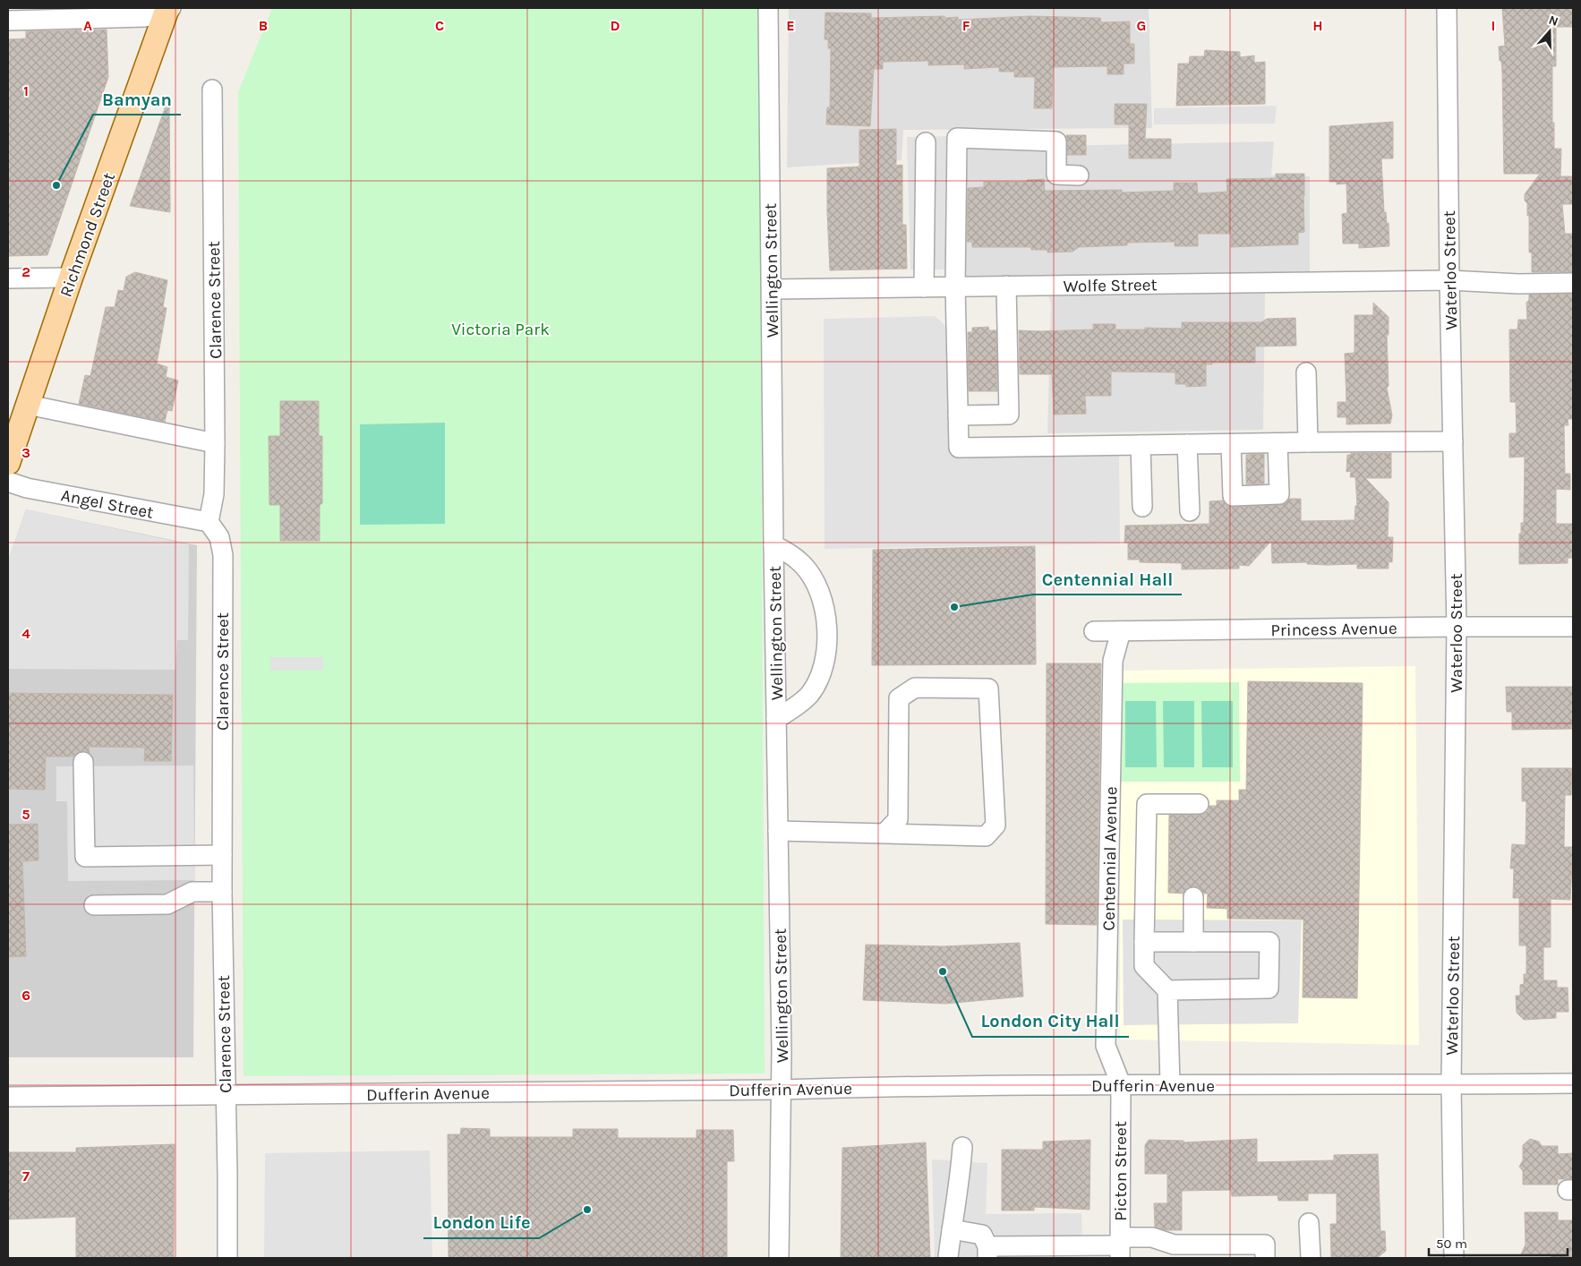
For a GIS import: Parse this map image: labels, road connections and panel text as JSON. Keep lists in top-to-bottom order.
{
  "streets": {
    "main road": ["Richmond Street"],
    "street": [
      "Wellington Street",
      "Waterloo Street",
      "Wolfe Street",
      "Clarence Street",
      "Angel Street",
      "Princess Avenue",
      "Centennial Avenue",
      "Dufferin Avenue",
      "Picton Street"
    ]
  },
  "crossings": [
    ["Wellington Street", "Wolfe Street"],
    ["Wellington Street", "Dufferin Avenue"],
    ["Waterloo Street", "Wolfe Street"],
    ["Waterloo Street", "Princess Avenue"],
    ["Waterloo Street", "Dufferin Avenue"],
    ["Clarence Street", "Angel Street"],
    ["Clarence Street", "Dufferin Avenue"],
    ["Princess Avenue", "Centennial Avenue"],
    ["Centennial Avenue", "Dufferin Avenue"],
    ["Centennial Avenue", "Picton Street"],
    ["Dufferin Avenue", "Picton Street"]
  ],
  "parks": ["Victoria Park"],
  "places": [
    "Bamyan",
    "Centennial Hall",
    "London City Hall",
    "London Life"
  ],
  "scale_bar": "50 m",
  "north": "top",
  "grid": {
    "columns": [
      "A",
      "B",
      "C",
      "D",
      "E",
      "F",
      "G",
      "H",
      "I"
    ],
    "rows": [
      "1",
      "2",
      "3",
      "4",
      "5",
      "6",
      "7"
    ]
  }
}
